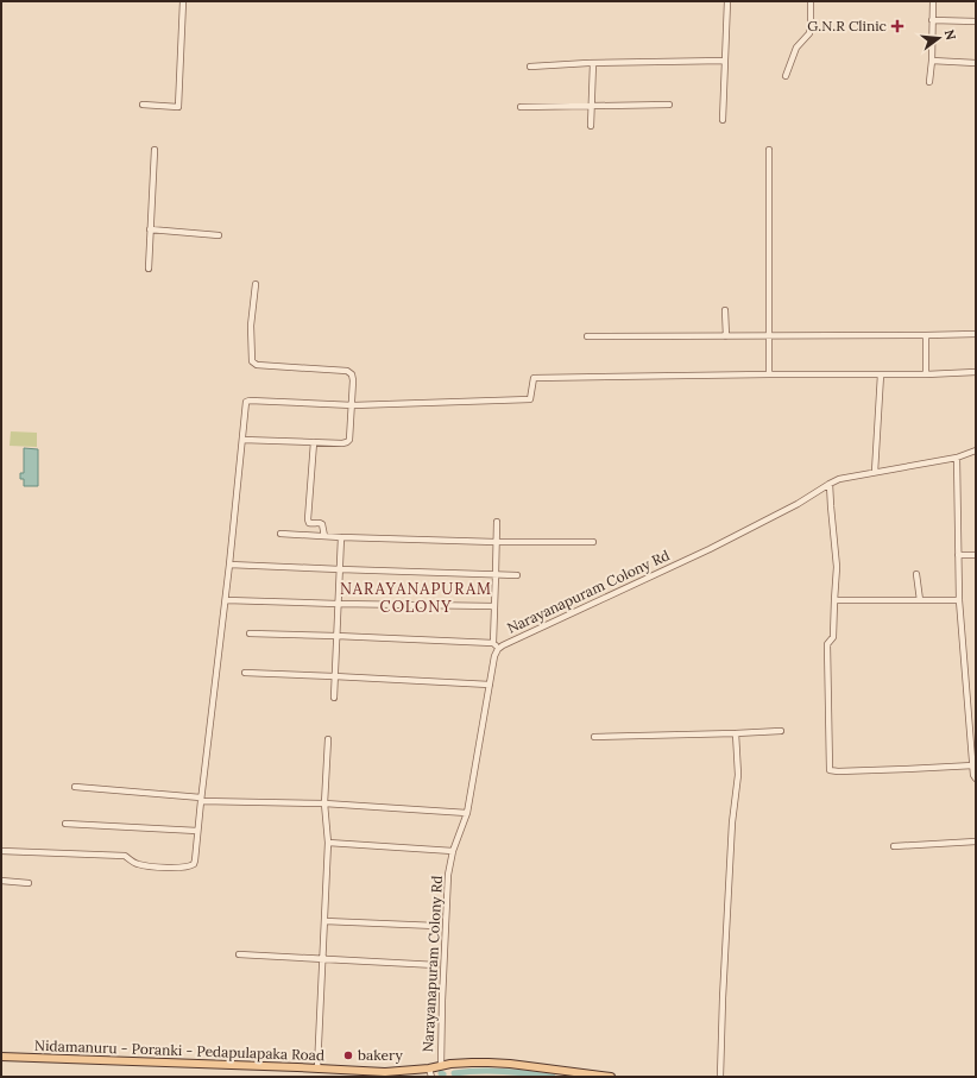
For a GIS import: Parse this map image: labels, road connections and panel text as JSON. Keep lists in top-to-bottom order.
{
  "streets": {
    "main road": ["Nidamanuru - Poranki - Pedapulapaka Road"],
    "street": ["Narayanapuram Colony Rd"]
  },
  "crossings": [
    ["Narayanapuram Colony Rd", "Nidamanuru - Poranki - Pedapulapaka Road"]
  ],
  "districts": ["NARAYANAPURAM COLONY"],
  "places": {
    "health": ["G.N.R Clinic"],
    "other": ["bakery"]
  },
  "north": "right"
}
